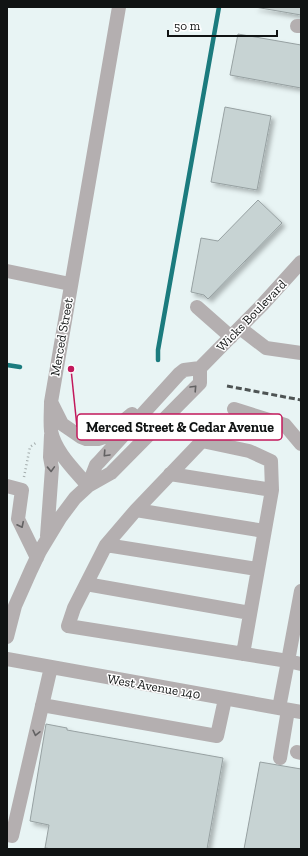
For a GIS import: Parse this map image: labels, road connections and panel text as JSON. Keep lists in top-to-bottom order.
{
  "streets": {
    "street": ["Wicks Boulevard", "Merced Street", "West Avenue 140"]
  },
  "places": ["Merced Street & Cedar Avenue"],
  "scale_bar": "50 m"
}
